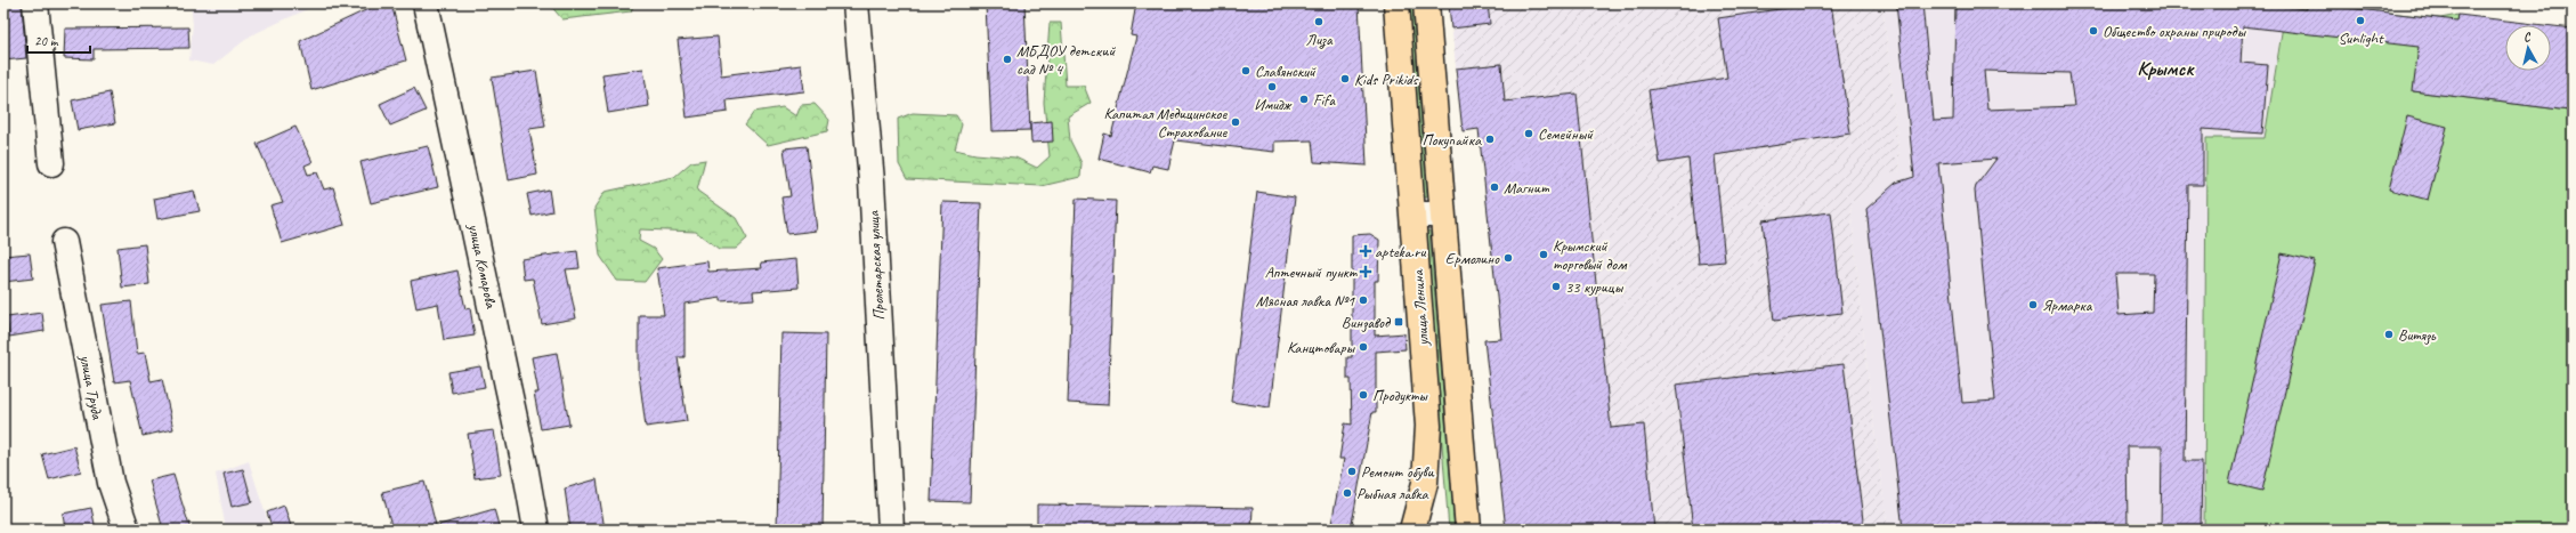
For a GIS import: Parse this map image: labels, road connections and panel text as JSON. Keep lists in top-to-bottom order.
{
  "streets": {
    "main road": ["улица Ленина"],
    "street": ["улица Комарова", "Пролетарская улица", "улица Труда"]
  },
  "districts": ["Крымск"],
  "places": {
    "other": [
      "Sunlight",
      "Лиза",
      "Общество охраны природы",
      "МБДОУ детский сад № 4",
      "Славянский",
      "Kids Prikids",
      "Имидж",
      "Fifa",
      "Капитал Медицинское Страхование",
      "Семейный",
      "Покупайка",
      "Магнит",
      "Крымский торговый дом",
      "Ермолино",
      "33 курицы",
      "Мясная лавка №1",
      "Ярмарка",
      "Витязь",
      "Канцтовары",
      "Продукты",
      "Ремонт обуви",
      "Рыбная лавка"
    ],
    "health": ["apteka.ru", "Аптечный пункт"],
    "transit": ["Винзавод"]
  },
  "scale_bar": "20 m",
  "north": "top"
}
